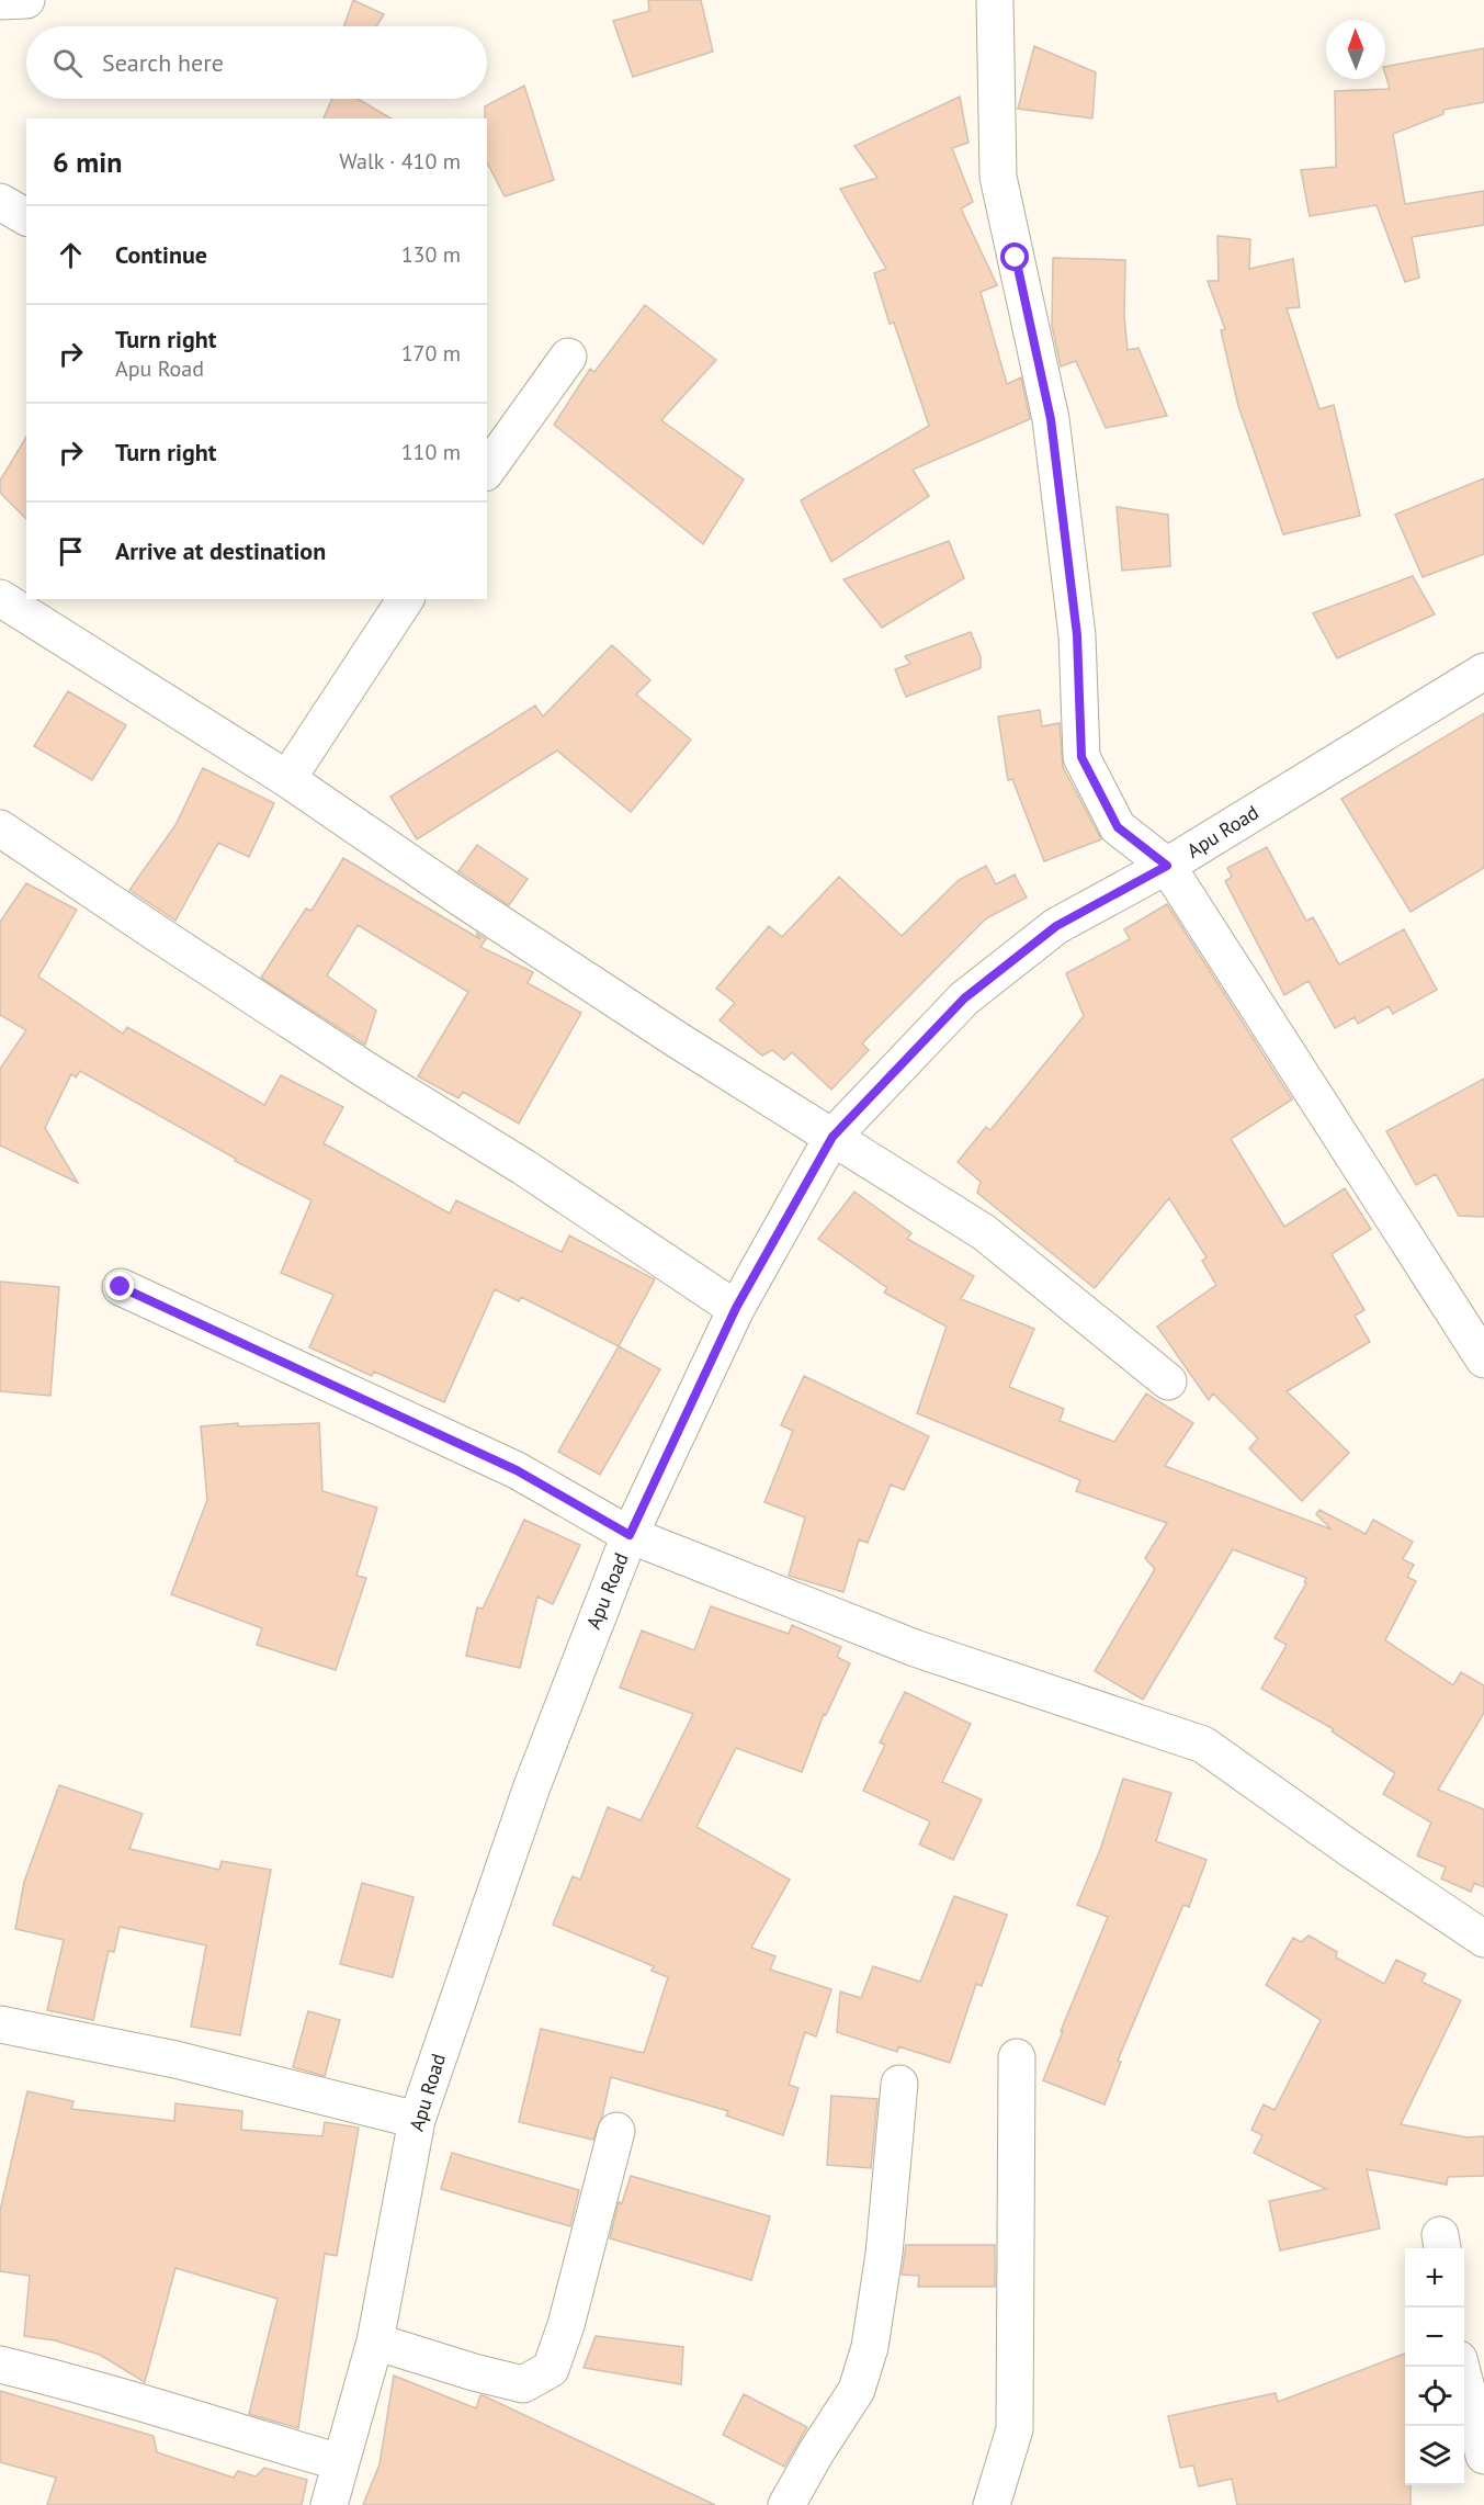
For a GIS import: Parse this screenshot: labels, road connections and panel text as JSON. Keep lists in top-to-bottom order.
{
  "streets": {
    "street": ["Apu Road"]
  },
  "north": "top",
  "page": {
    "search": "Search here",
    "heading": ["6 min", "Walk · 410 m"],
    "list": [
      ["Continue", "130 m"],
      ["Turn right", "Apu Road", "170 m"],
      ["Turn right", "110 m"],
      "Arrive at destination"
    ],
    "map_buttons": ["+", "−"]
  }
}
